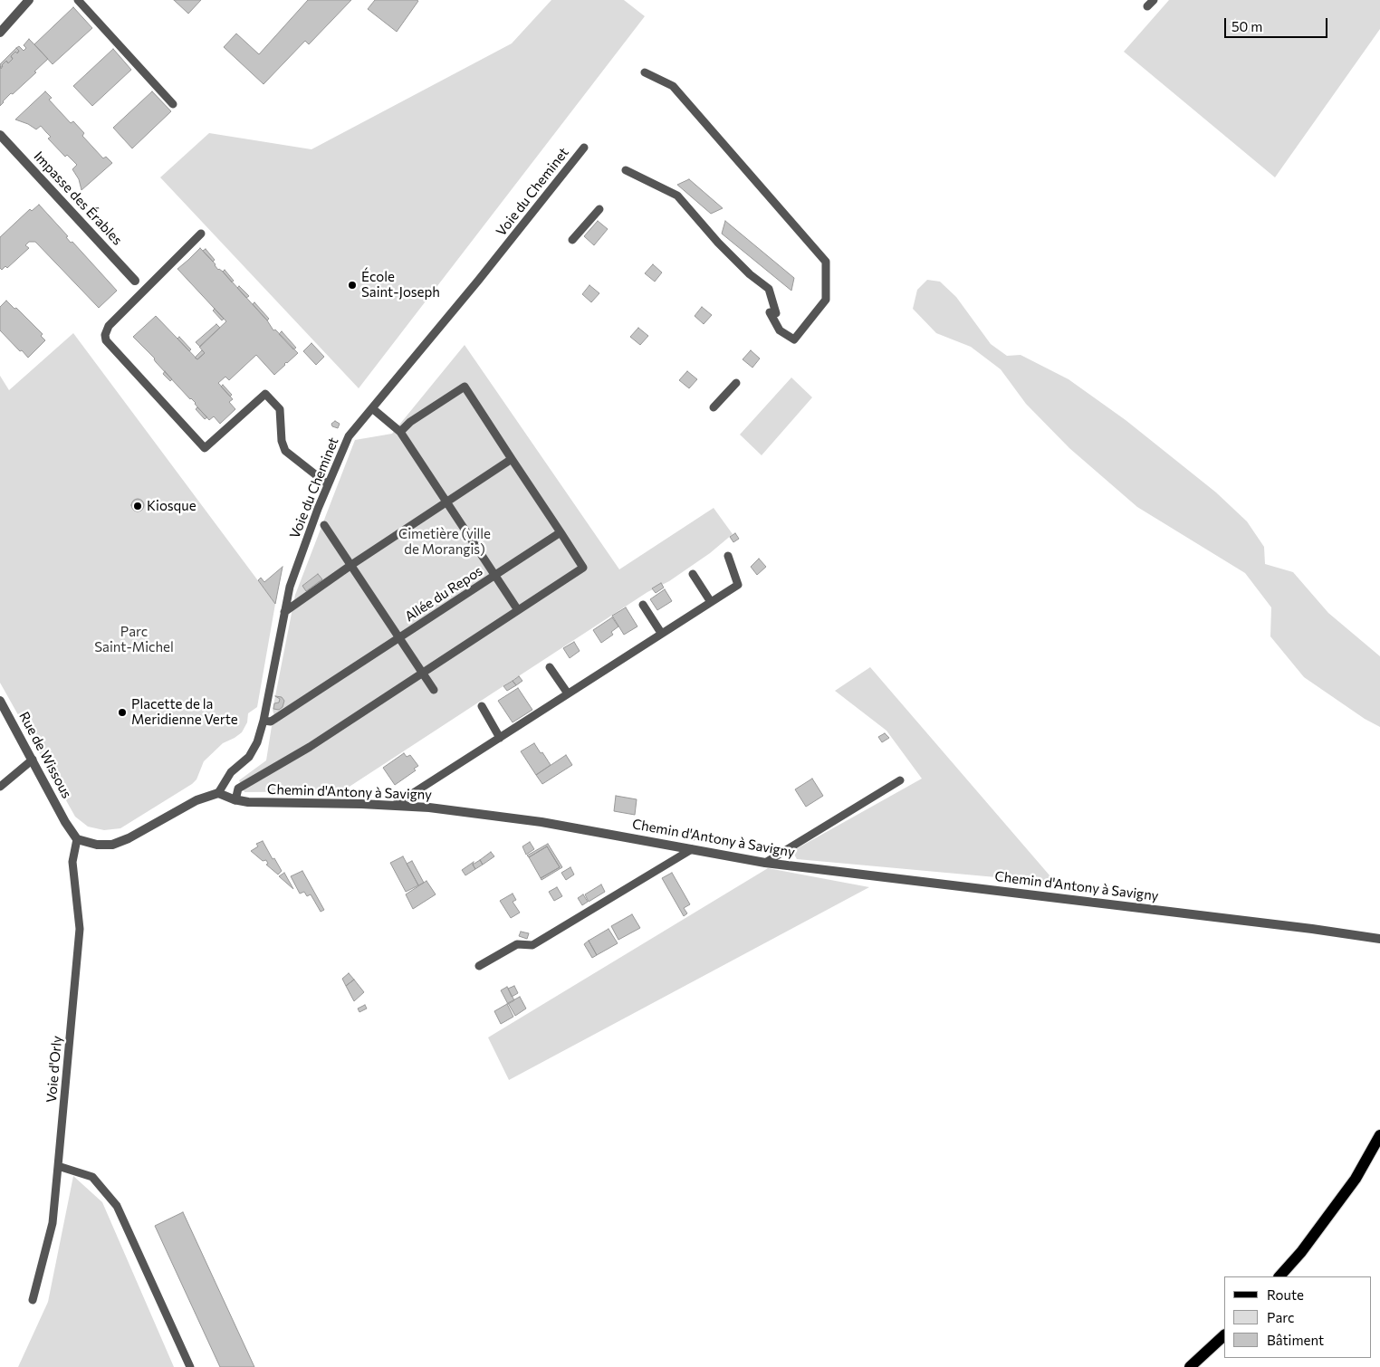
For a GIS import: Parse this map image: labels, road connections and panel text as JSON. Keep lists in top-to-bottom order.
{
  "streets": {
    "street": ["Impasse des Érables", "Rue de Wissous", "Chemin d'Antony à Savigny"],
    "lane": ["Voie du Cheminet", "Allée du Repos", "Voie d'Orly"]
  },
  "crossings": [
    ["Voie du Cheminet", "Allée du Repos"],
    ["Voie du Cheminet", "Chemin d'Antony à Savigny"],
    ["Rue de Wissous", "Voie d'Orly"]
  ],
  "parks": ["Cimetière (ville de Morangis)", "Parc Saint-Michel"],
  "places": ["École Saint-Joseph", "Kiosque", "Placette de la Meridienne Verte"],
  "legend": ["Route", "Parc", "Bâtiment"],
  "scale_bar": "50 m"
}
